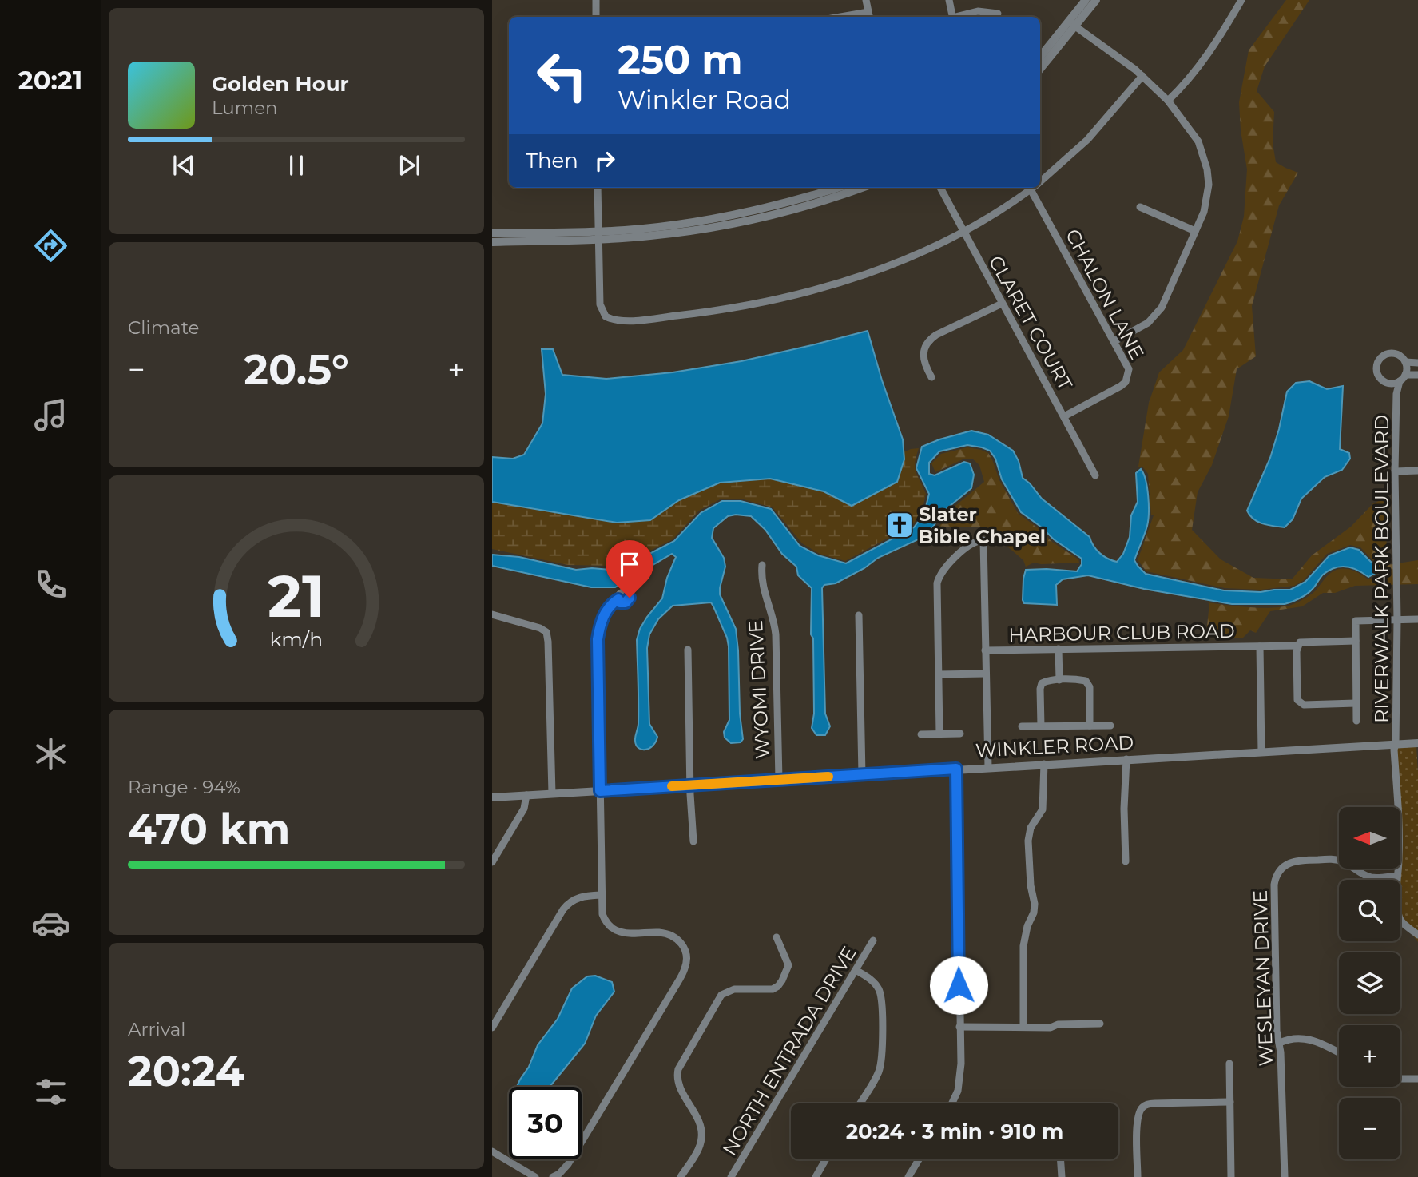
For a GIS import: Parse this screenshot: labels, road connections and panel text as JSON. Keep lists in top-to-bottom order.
{
  "streets": {
    "street": [
      "CHALON LANE",
      "CLARET COURT",
      "RIVERWALK PARK BOULEVARD",
      "HARBOUR CLUB ROAD",
      "WYOMI DRIVE",
      "WINKLER ROAD",
      "WESLEYAN DRIVE",
      "NORTH ENTRADA DRIVE"
    ]
  },
  "crossings": [
    ["CHALON LANE", "CLARET COURT"],
    ["RIVERWALK PARK BOULEVARD", "WINKLER ROAD"],
    ["RIVERWALK PARK BOULEVARD", "WESLEYAN DRIVE"],
    ["HARBOUR CLUB ROAD", "WINKLER ROAD"],
    ["WYOMI DRIVE", "WINKLER ROAD"]
  ],
  "places": {
    "church": ["Slater Bible Chapel"]
  },
  "north": "left",
  "page": {
    "tabs": "20:21",
    "turn": ["250 m", "Winkler Road"],
    "song": ["Golden Hour", "Lumen"],
    "then": "Then",
    "tile": [
      "Climate",
      ["Range · 94%", "470 km"],
      ["Arrival", "20:24"]
    ],
    "heat": ["−", "20.5°", "+"],
    "map_buttons": ["+", "−"],
    "limit": "30",
    "trip": "20:24 · 3 min · 910 m",
    "gauge": ["21", "km/h"]
  }
}
